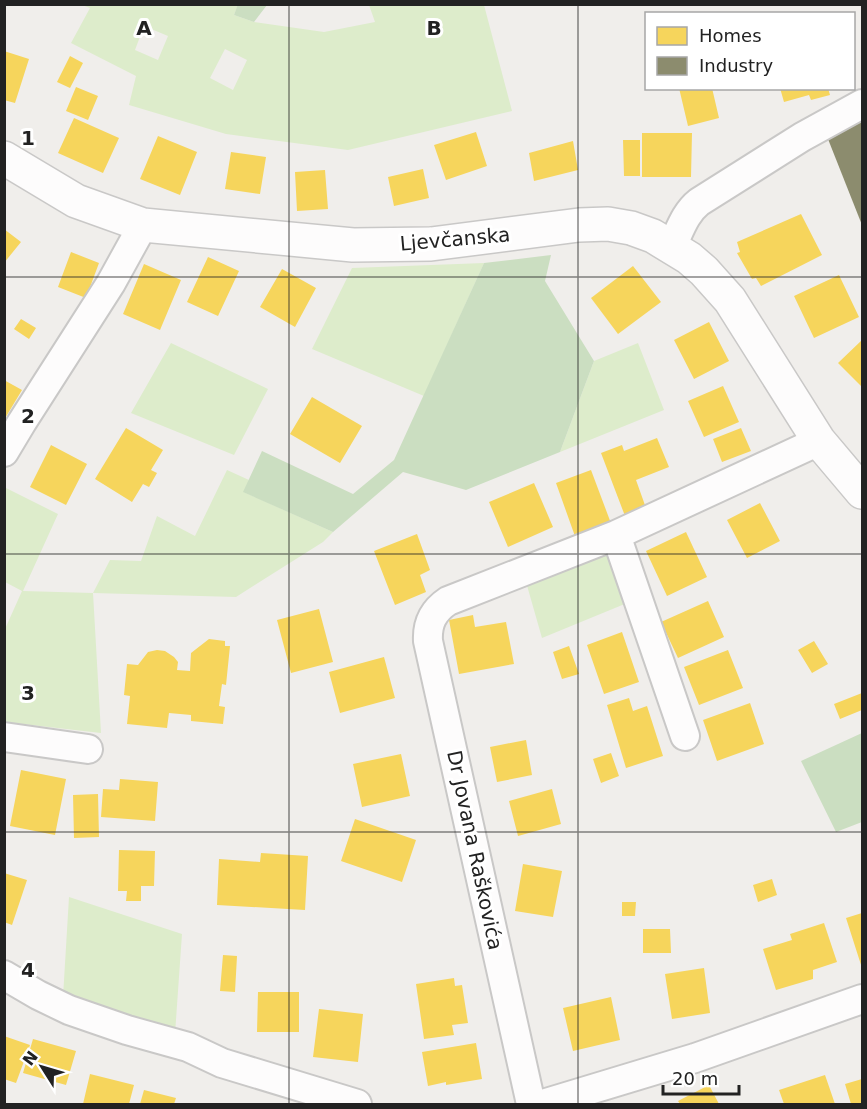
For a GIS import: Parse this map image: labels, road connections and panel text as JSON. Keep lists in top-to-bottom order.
{
  "streets": {
    "street": ["Ljevčanska", "Dr Jovana Raškovića"]
  },
  "legend": ["Homes", "Industry"],
  "scale_bar": "20 m",
  "north": "top left",
  "grid": {
    "columns": ["A", "B"],
    "rows": [
      "1",
      "2",
      "3",
      "4"
    ]
  }
}
